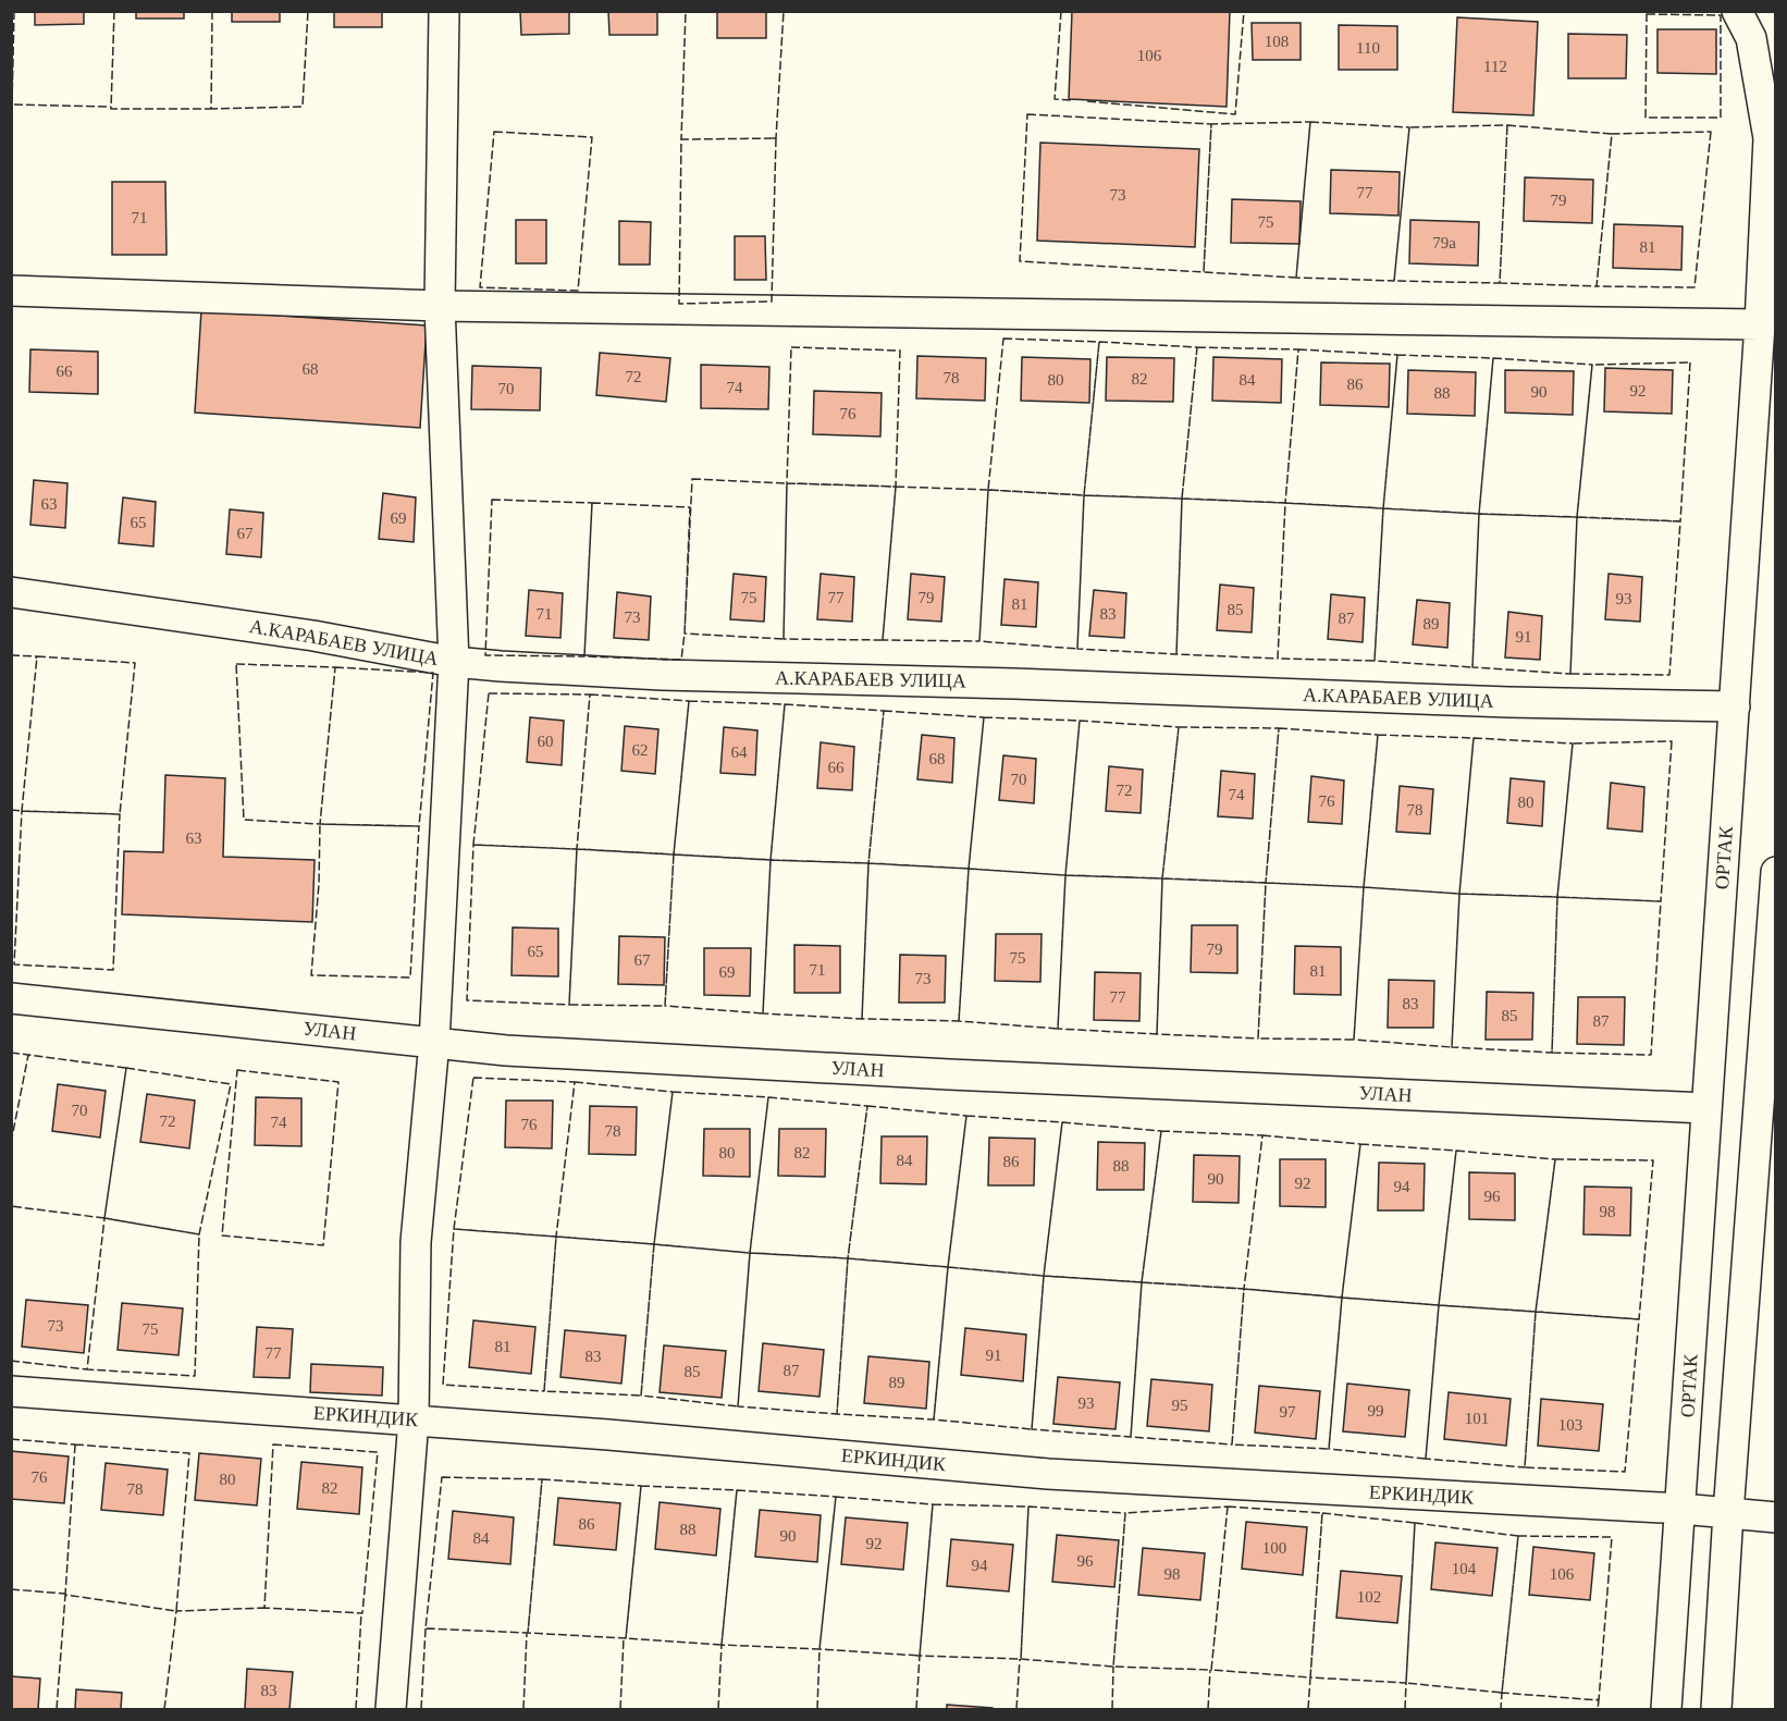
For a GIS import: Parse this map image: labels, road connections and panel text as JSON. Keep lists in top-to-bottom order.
{
  "streets": {
    "street": [
      "А.КАРАБАЕВ УЛИЦА",
      "ОРТАК",
      "УЛАН",
      "ЕРКИНДИК"
    ]
  },
  "crossings": [
    ["А.КАРАБАЕВ УЛИЦА", "ОРТАК"],
    ["ОРТАК", "УЛАН"],
    ["ОРТАК", "ЕРКИНДИК"]
  ],
  "house_numbers": [
    "108",
    "110",
    "106",
    "112",
    "77",
    "73",
    "79",
    "71",
    "75",
    "79а",
    "81",
    "68",
    "66",
    "72",
    "78",
    "82",
    "80",
    "84",
    "86",
    "74",
    "70",
    "92",
    "90",
    "88",
    "76",
    "63",
    "69",
    "65",
    "67",
    "75",
    "77",
    "79",
    "93",
    "81",
    "85",
    "71",
    "83",
    "73",
    "87",
    "89",
    "91",
    "60",
    "62",
    "64",
    "68",
    "66",
    "70",
    "72",
    "74",
    "76",
    "80",
    "78",
    "63",
    "79",
    "65",
    "75",
    "67",
    "71",
    "81",
    "69",
    "73",
    "77",
    "83",
    "85",
    "87",
    "70",
    "72",
    "74",
    "76",
    "78",
    "80",
    "82",
    "84",
    "86",
    "88",
    "90",
    "92",
    "94",
    "96",
    "98",
    "73",
    "75",
    "81",
    "77",
    "91",
    "83",
    "87",
    "85",
    "89",
    "93",
    "95",
    "99",
    "97",
    "101",
    "103",
    "76",
    "80",
    "82",
    "78",
    "86",
    "88",
    "90",
    "84",
    "92",
    "100",
    "96",
    "94",
    "104",
    "98",
    "106",
    "102",
    "83"
  ]
}
